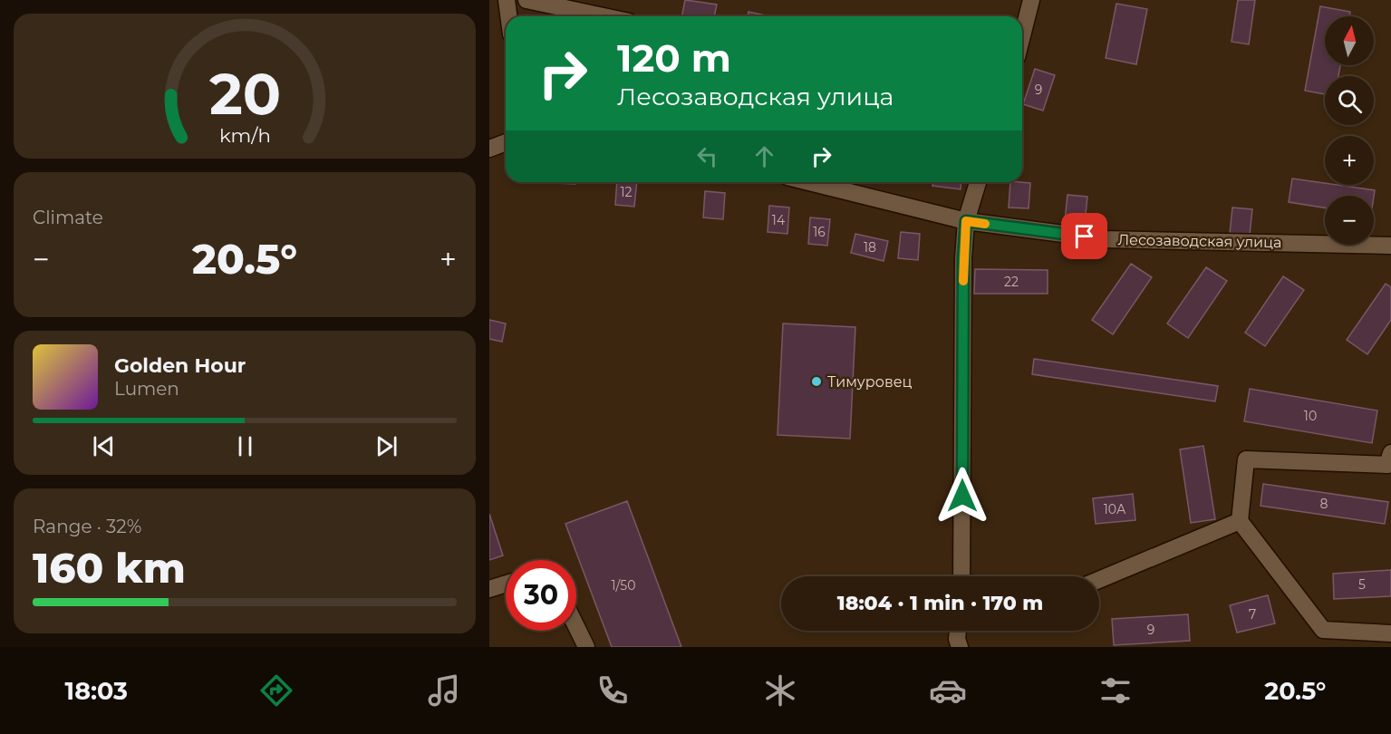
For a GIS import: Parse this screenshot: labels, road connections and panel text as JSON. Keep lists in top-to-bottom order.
{
  "streets": {
    "street": ["Лесозаводская улица"]
  },
  "places": ["Тимуровец"],
  "house_numbers": [
    "9",
    "12",
    "14",
    "16",
    "18",
    "22",
    "10",
    "8",
    "10А",
    "5",
    "1/50",
    "7",
    "9"
  ],
  "north": "top",
  "page": {
    "map_buttons": ["+", "−"],
    "turn": ["120 m", "Лесозаводская улица"],
    "tile": [
      "Climate",
      ["Range · 32%", "160 km"]
    ],
    "heat": ["−", "20.5°", "+"],
    "song": ["Golden Hour", "Lumen"],
    "limit": "30",
    "trip": "18:04 · 1 min · 170 m",
    "tabs": ["18:03", "20.5°"],
    "gauge": ["20", "km/h"]
  }
}
